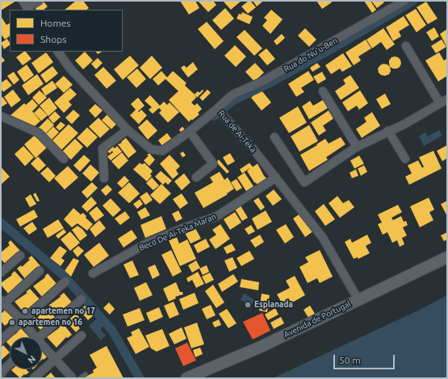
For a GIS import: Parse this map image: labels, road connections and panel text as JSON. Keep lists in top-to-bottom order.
{
  "streets": {
    "main road": ["Avenida de Portugal"],
    "street": ["Rua do Nu'u-Ben", "Rua de Ai-Teka", "Beco De Ai-Teka Maran"]
  },
  "crossings": [
    ["Rua do Nu'u-Ben", "Rua de Ai-Teka"],
    ["Rua de Ai-Teka", "Beco De Ai-Teka Maran"],
    ["Rua de Ai-Teka", "Avenida de Portugal"]
  ],
  "places": ["Esplanada", "apartemen no 17", "apartemen no 16"],
  "legend": ["Homes", "Shops"],
  "scale_bar": "50 m",
  "north": "bottom right"
}
